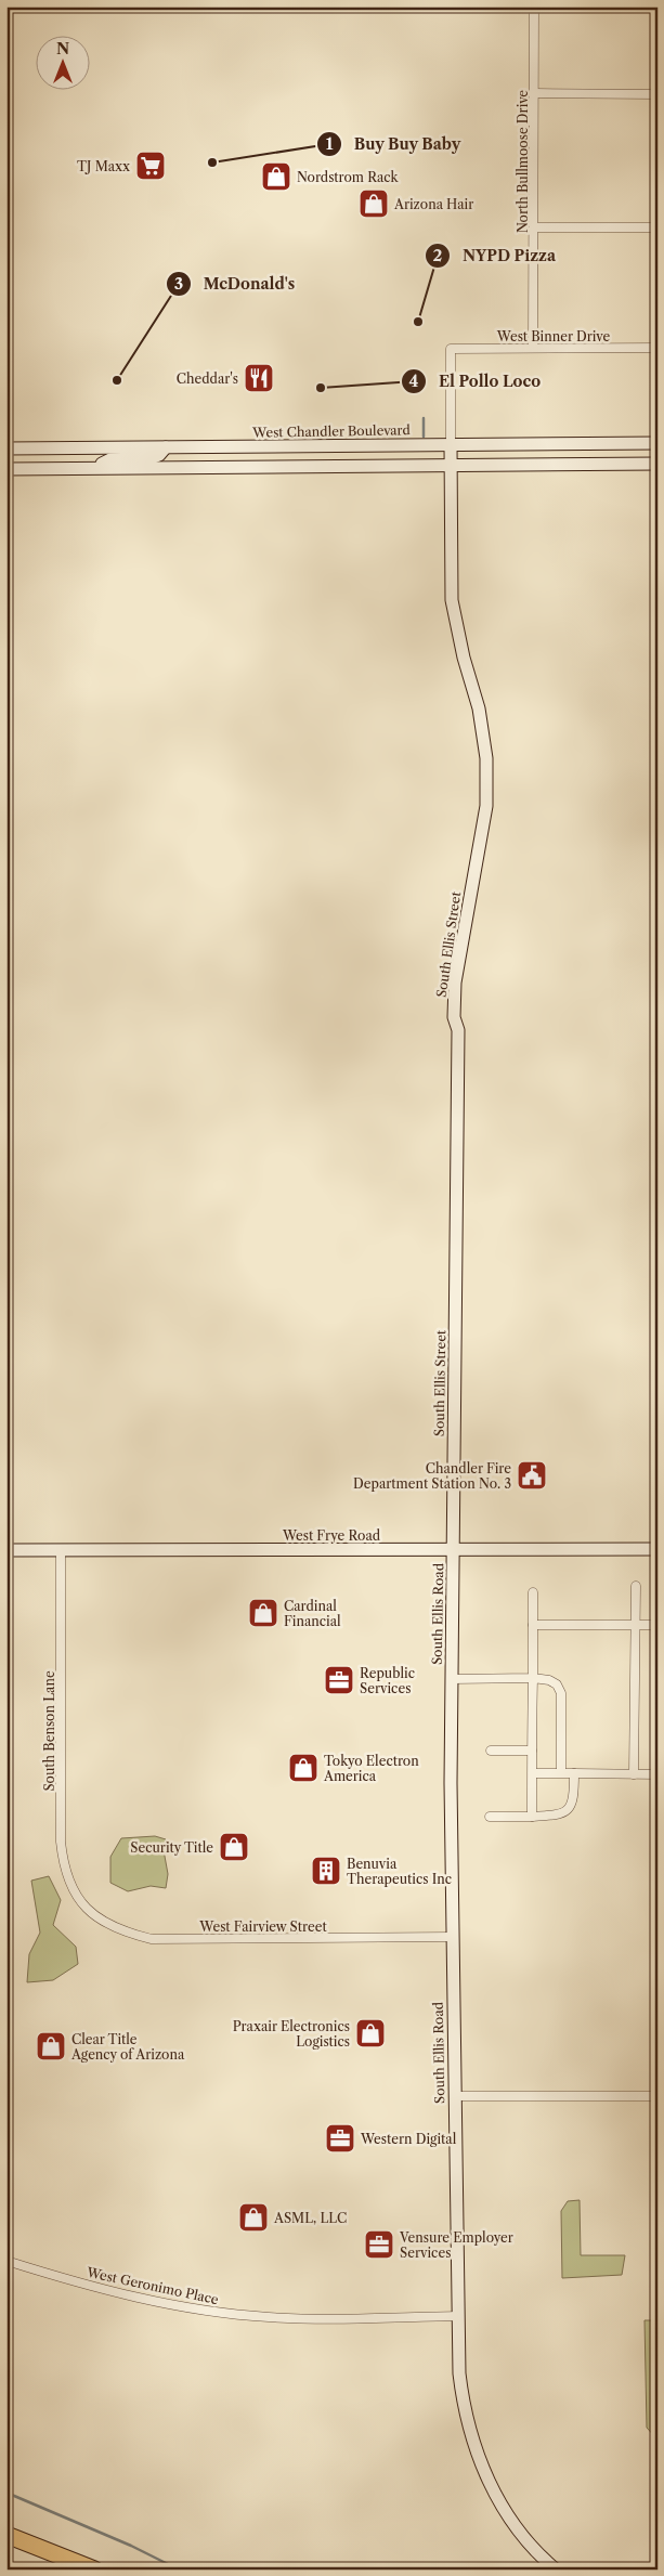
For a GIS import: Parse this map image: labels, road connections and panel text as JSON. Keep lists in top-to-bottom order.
{
  "streets": {
    "street": [
      "North Bullmoose Drive",
      "West Binner Drive",
      "West Chandler Boulevard",
      "South Ellis Street",
      "West Frye Road",
      "South Ellis Road",
      "South Benson Lane",
      "West Fairview Street",
      "West Geronimo Place"
    ]
  },
  "crossings": [
    ["North Bullmoose Drive", "West Binner Drive"],
    ["West Binner Drive", "West Chandler Boulevard"],
    ["West Binner Drive", "South Ellis Street"],
    ["West Chandler Boulevard", "South Ellis Street"],
    ["South Ellis Street", "West Frye Road"],
    ["South Ellis Street", "South Ellis Road"],
    ["West Frye Road", "South Ellis Road"],
    ["West Frye Road", "South Benson Lane"],
    ["South Ellis Road", "West Fairview Street"],
    ["South Ellis Road", "West Geronimo Place"],
    ["South Benson Lane", "West Fairview Street"]
  ],
  "places": {
    "other": [
      "Buy Buy Baby",
      "NYPD Pizza",
      "McDonald's",
      "El Pollo Loco"
    ],
    "supermarket": ["TJ Maxx"],
    "shop": [
      "Nordstrom Rack",
      "Arizona Hair",
      "Cardinal Financial",
      "Tokyo Electron America",
      "Security Title",
      "Praxair Electronics Logistics",
      "Clear Title Agency of Arizona",
      "ASML, LLC"
    ],
    "restaurant": ["Cheddar's"],
    "public building": ["Chandler Fire Department Station No. 3"],
    "office": ["Republic Services", "Western Digital", "Vensure Employer Services"],
    "building": ["Benuvia Therapeutics Inc"]
  },
  "north": "top"
}
